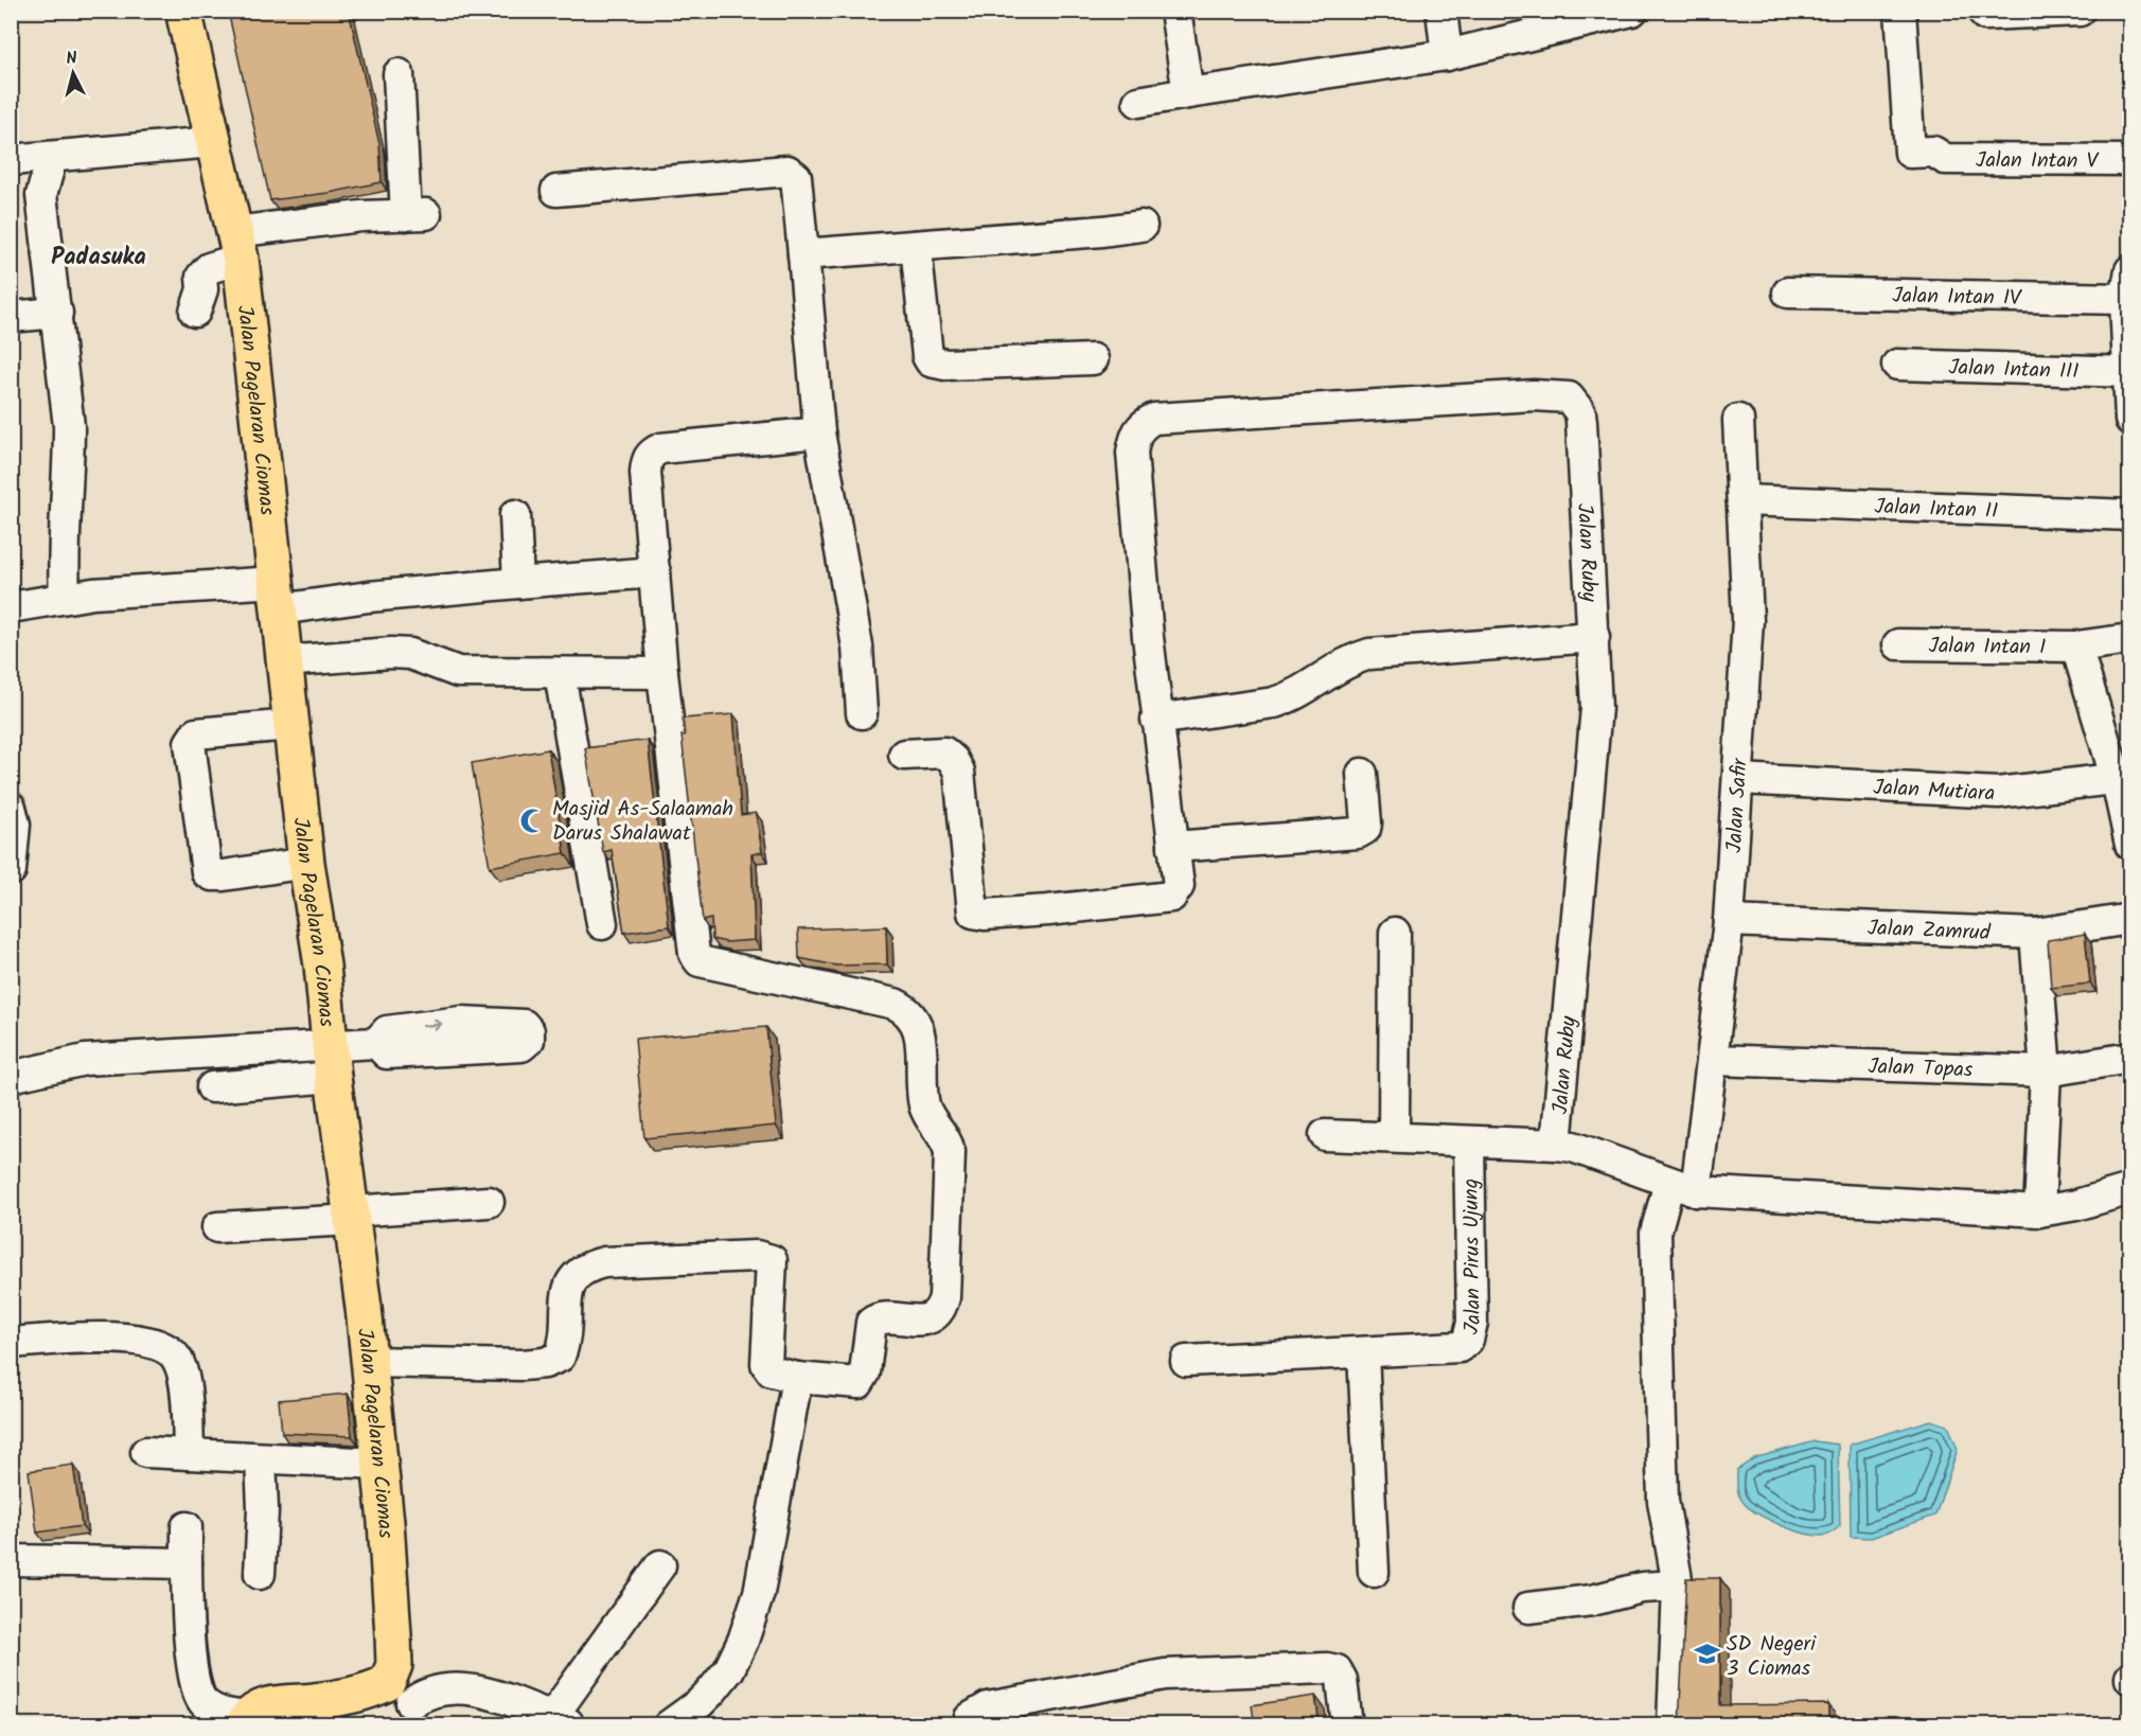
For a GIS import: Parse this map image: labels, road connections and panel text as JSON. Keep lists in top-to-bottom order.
{
  "streets": {
    "main road": ["Jalan Pagelaran Ciomas"],
    "street": [
      "Jalan Intan V",
      "Jalan Intan IV",
      "Jalan Intan III",
      "Jalan Intan II",
      "Jalan Ruby",
      "Jalan Intan I",
      "Jalan Mutiara",
      "Jalan Safir",
      "Jalan Zamrud",
      "Jalan Topas",
      "Jalan Pirus Ujung"
    ]
  },
  "crossings": [
    ["Jalan Intan II", "Jalan Safir"],
    ["Jalan Ruby", "Jalan Safir"],
    ["Jalan Mutiara", "Jalan Safir"],
    ["Jalan Safir", "Jalan Zamrud"],
    ["Jalan Safir", "Jalan Topas"]
  ],
  "districts": ["Padasuka"],
  "places": {
    "mosque": ["Masjid As-Salaamah Darus Shalawat"],
    "school or university": ["SD Negeri 3 Ciomas"]
  },
  "north": "top"
}
